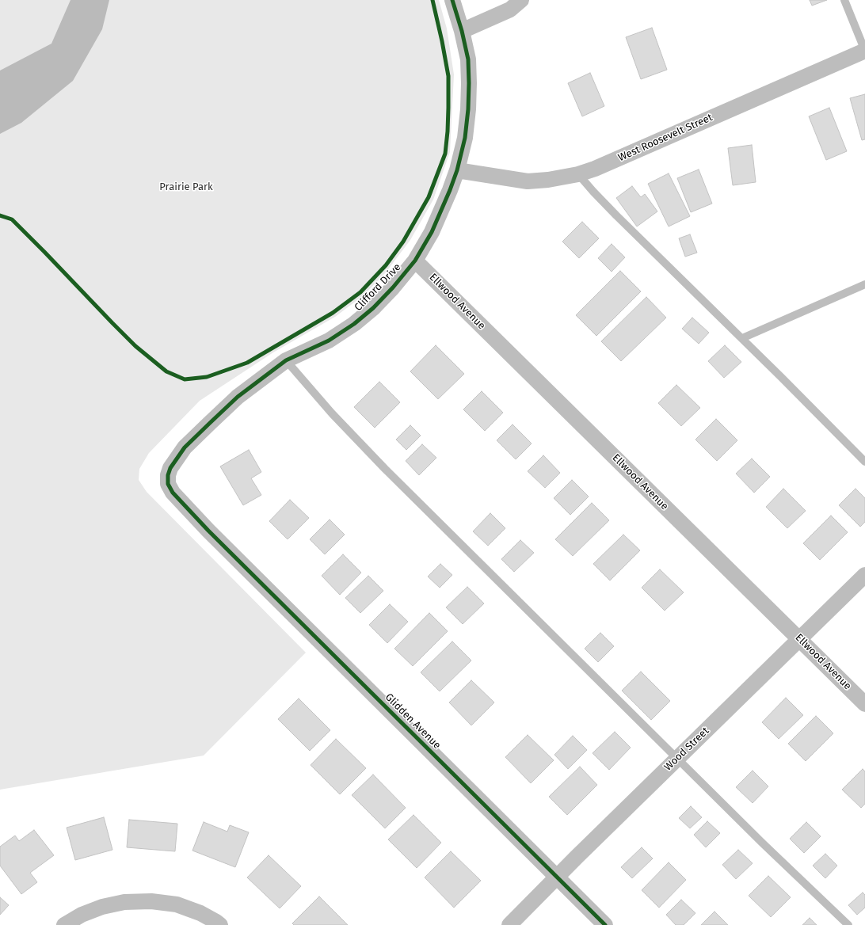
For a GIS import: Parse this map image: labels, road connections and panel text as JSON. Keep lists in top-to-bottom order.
{
  "streets": {
    "street": [
      "West Roosevelt Street",
      "Clifford Drive",
      "Ellwood Avenue",
      "Glidden Avenue",
      "Wood Street"
    ]
  },
  "crossings": [
    ["West Roosevelt Street", "Clifford Drive"],
    ["Clifford Drive", "Ellwood Avenue"],
    ["Clifford Drive", "Glidden Avenue"],
    ["Ellwood Avenue", "Wood Street"],
    ["Glidden Avenue", "Wood Street"]
  ],
  "parks": ["Prairie Park"]
}
